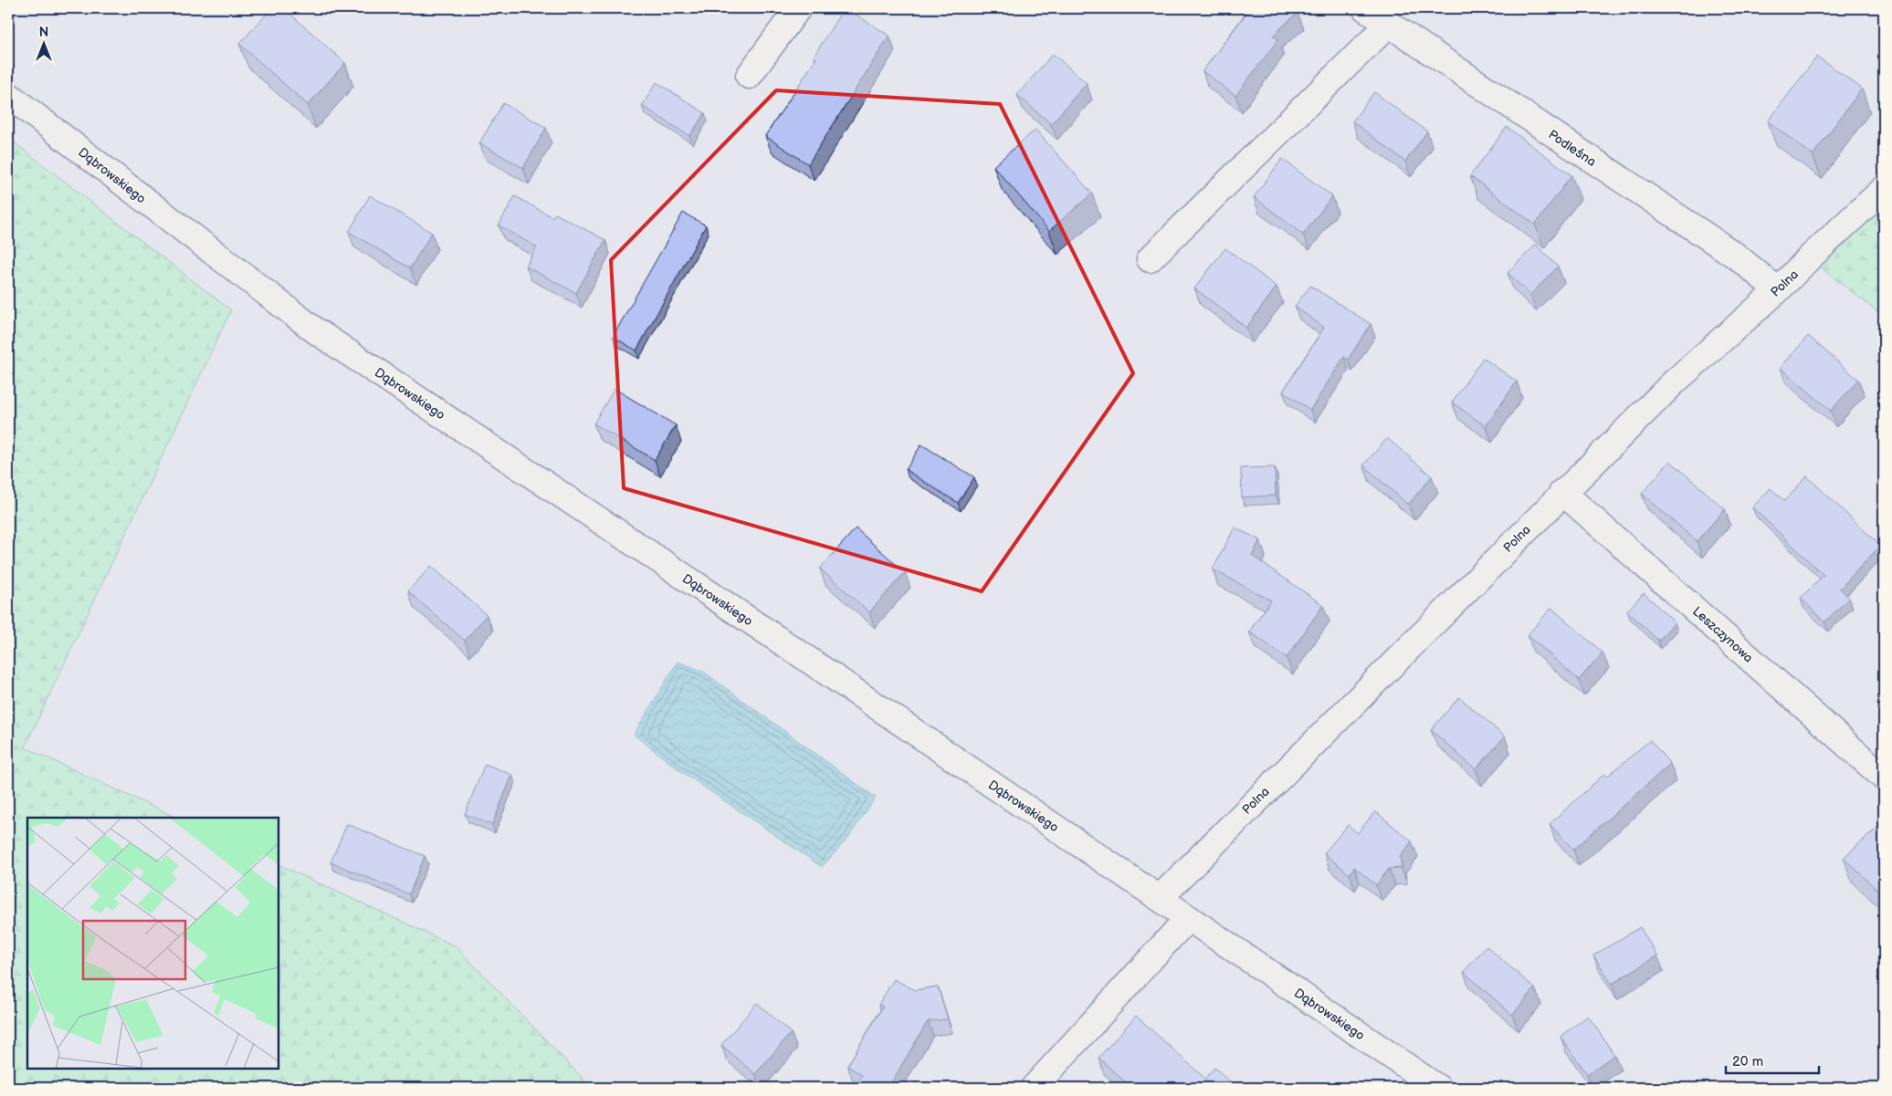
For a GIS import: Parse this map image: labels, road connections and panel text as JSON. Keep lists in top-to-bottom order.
{
  "streets": {
    "street": [
      "Podleśna",
      "Dąbrowskiego",
      "Polna",
      "Leszczynowa"
    ]
  },
  "crossings": [
    ["Podleśna", "Polna"],
    ["Dąbrowskiego", "Polna"],
    ["Polna", "Leszczynowa"]
  ],
  "scale_bar": "20 m",
  "north": "top"
}
